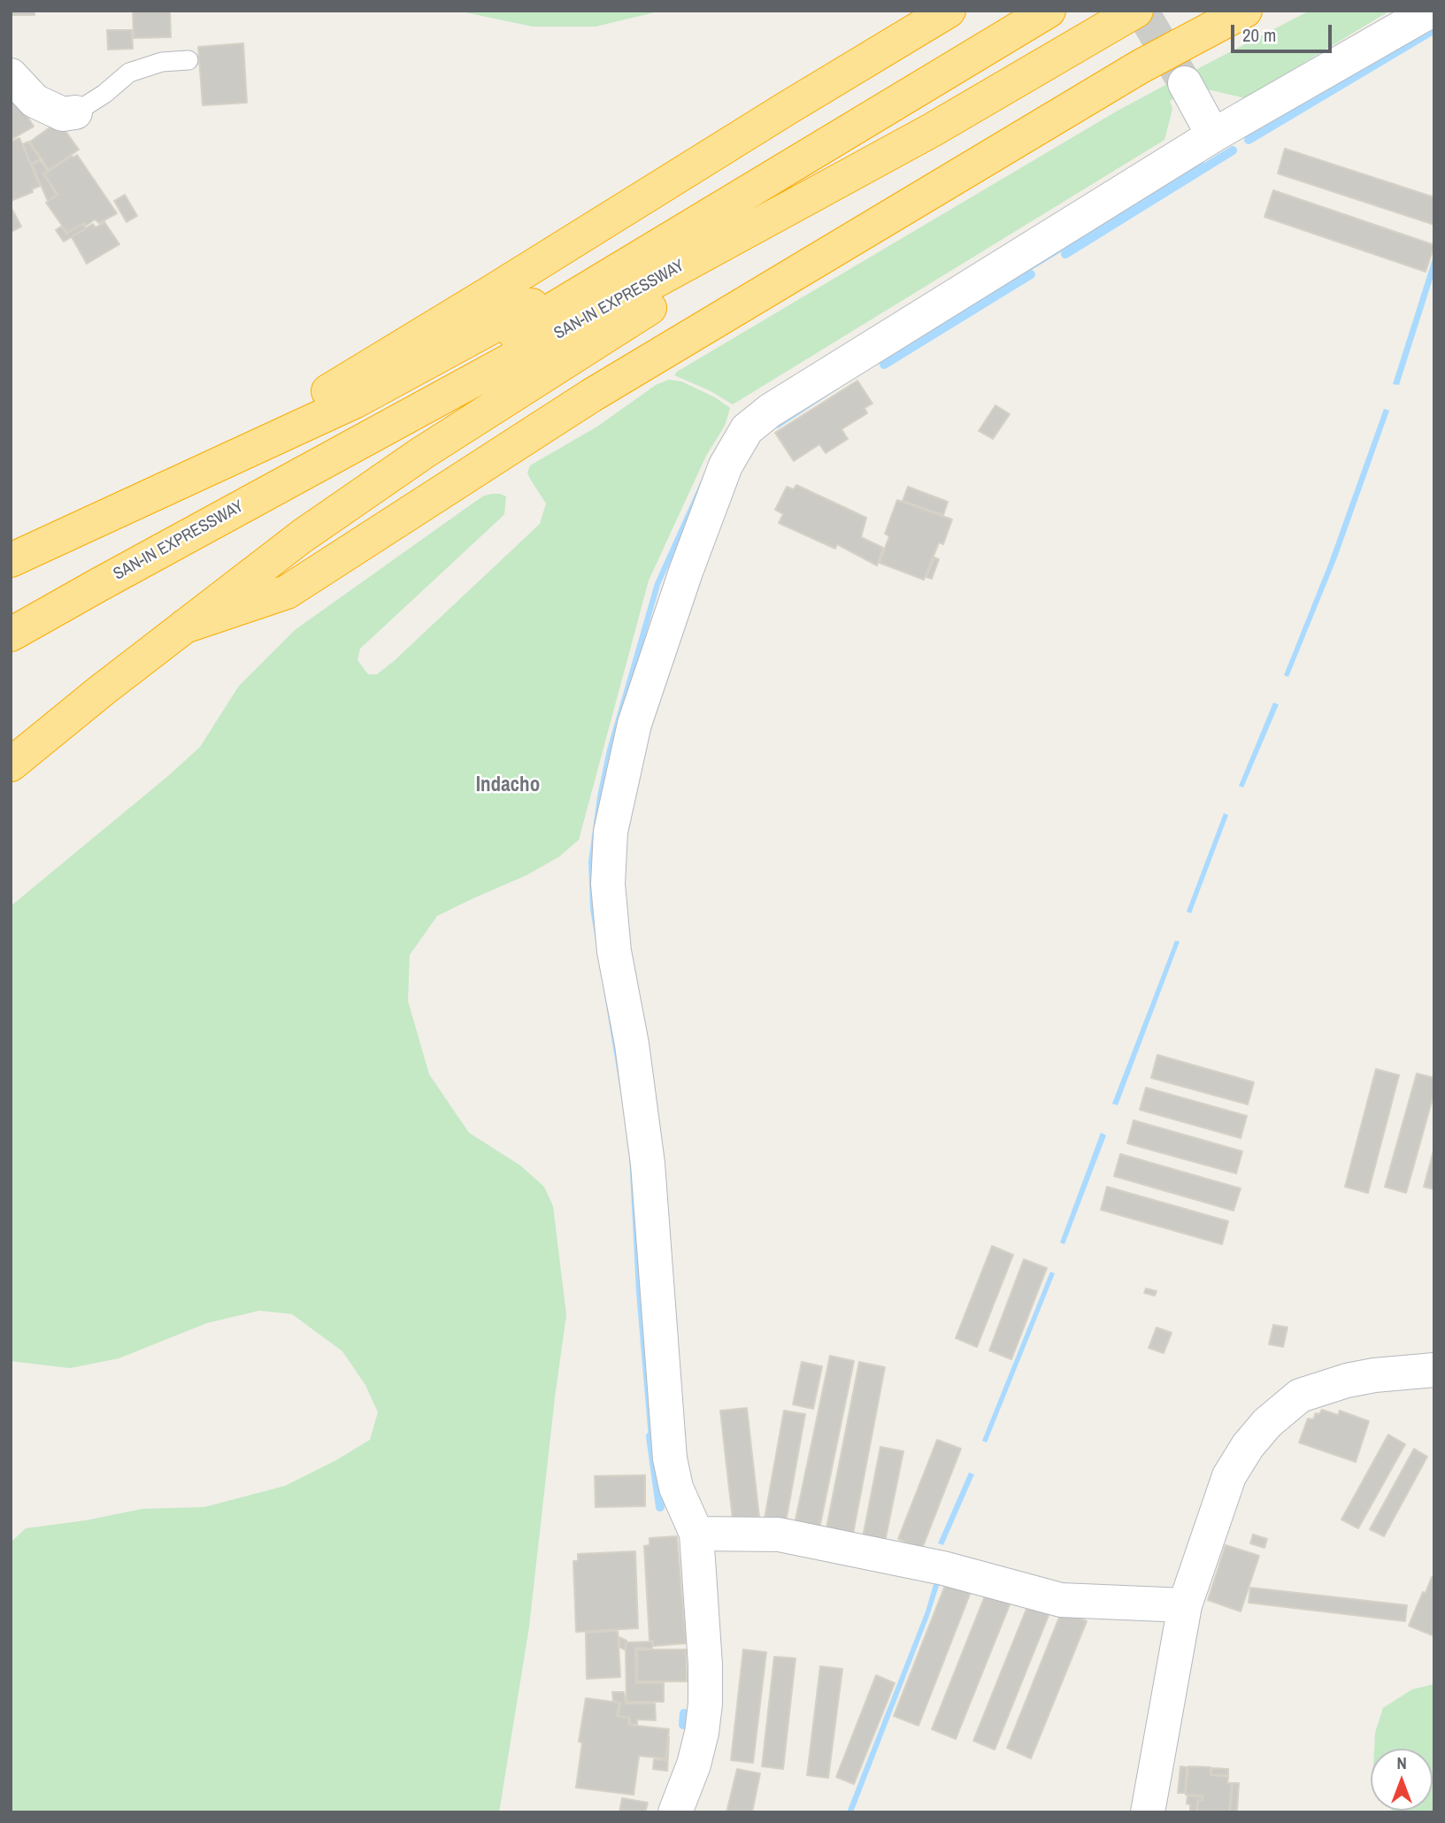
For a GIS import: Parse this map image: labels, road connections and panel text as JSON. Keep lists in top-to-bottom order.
{
  "streets": {
    "highway": ["SAN-IN EXPRESSWAY"]
  },
  "districts": ["Indacho"],
  "scale_bar": "20 m",
  "north": "top"
}
